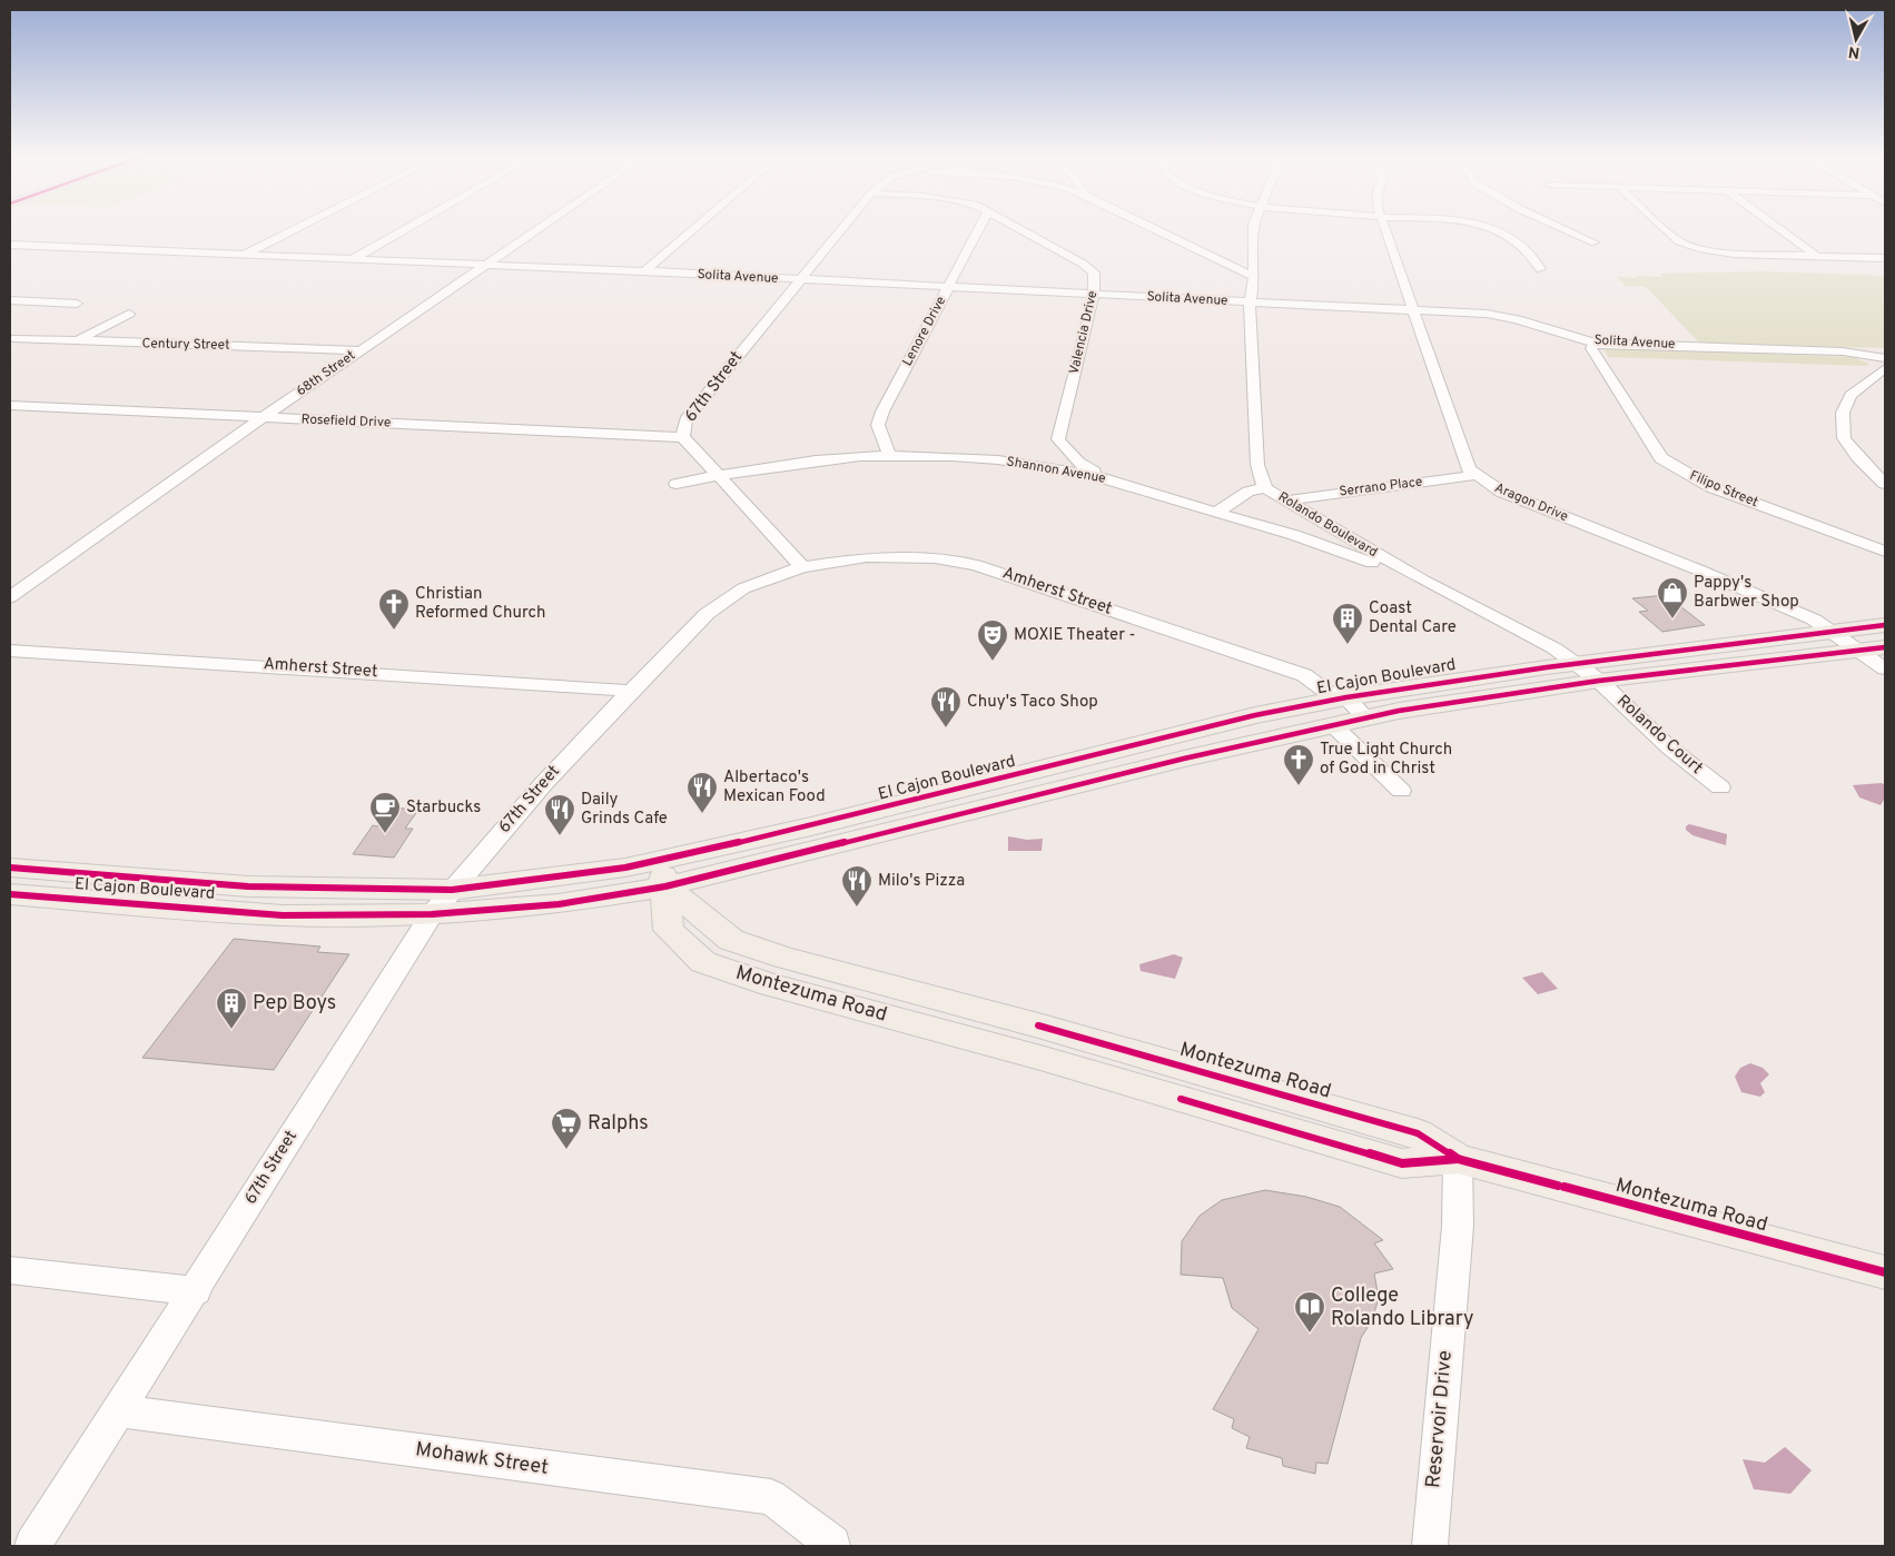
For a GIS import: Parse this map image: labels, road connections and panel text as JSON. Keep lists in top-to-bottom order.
{
  "streets": {
    "main road": ["El Cajon Boulevard", "Montezuma Road"],
    "street": [
      "Solita Avenue",
      "Lenore Drive",
      "Valencia Drive",
      "Century Street",
      "68th Street",
      "67th Street",
      "Rosefield Drive",
      "Shannon Avenue",
      "Serrano Place",
      "Filipo Street",
      "Aragon Drive",
      "Rolando Boulevard",
      "Amherst Street",
      "Rolando Court",
      "Reservoir Drive",
      "Mohawk Street"
    ]
  },
  "crossings": [
    ["Solita Avenue", "Lenore Drive"],
    ["Solita Avenue", "Valencia Drive"],
    ["Solita Avenue", "68th Street"],
    ["Solita Avenue", "67th Street"],
    ["Solita Avenue", "Filipo Street"],
    ["Solita Avenue", "Aragon Drive"],
    ["Solita Avenue", "Rolando Boulevard"],
    ["Lenore Drive", "Shannon Avenue"],
    ["Valencia Drive", "Shannon Avenue"],
    ["Century Street", "68th Street"],
    ["68th Street", "Rosefield Drive"],
    ["67th Street", "Rosefield Drive"],
    ["67th Street", "Shannon Avenue"],
    ["67th Street", "Amherst Street"],
    ["67th Street", "El Cajon Boulevard"],
    ["67th Street", "Mohawk Street"],
    ["Shannon Avenue", "Rolando Boulevard"],
    ["Serrano Place", "Aragon Drive"],
    ["Serrano Place", "Rolando Boulevard"],
    ["Aragon Drive", "El Cajon Boulevard"],
    ["Rolando Boulevard", "El Cajon Boulevard"],
    ["Rolando Boulevard", "Rolando Court"],
    ["Amherst Street", "El Cajon Boulevard"],
    ["El Cajon Boulevard", "Rolando Court"],
    ["El Cajon Boulevard", "Montezuma Road"],
    ["Montezuma Road", "Reservoir Drive"]
  ],
  "places": {
    "shop": ["Pappy's Barbwer Shop"],
    "church": ["Christian Reformed Church", "True Light Church of God in Christ"],
    "building": ["Coast Dental Care", "Pep Boys"],
    "theatre": ["MOXIE Theater -"],
    "restaurant": [
      "Chuy's Taco Shop",
      "Albertaco's Mexican Food",
      "Daily Grinds Cafe",
      "Milo's Pizza"
    ],
    "cafe": ["Starbucks"],
    "supermarket": ["Ralphs"],
    "library": ["College Rolando Library"]
  },
  "north": "bottom"
}
